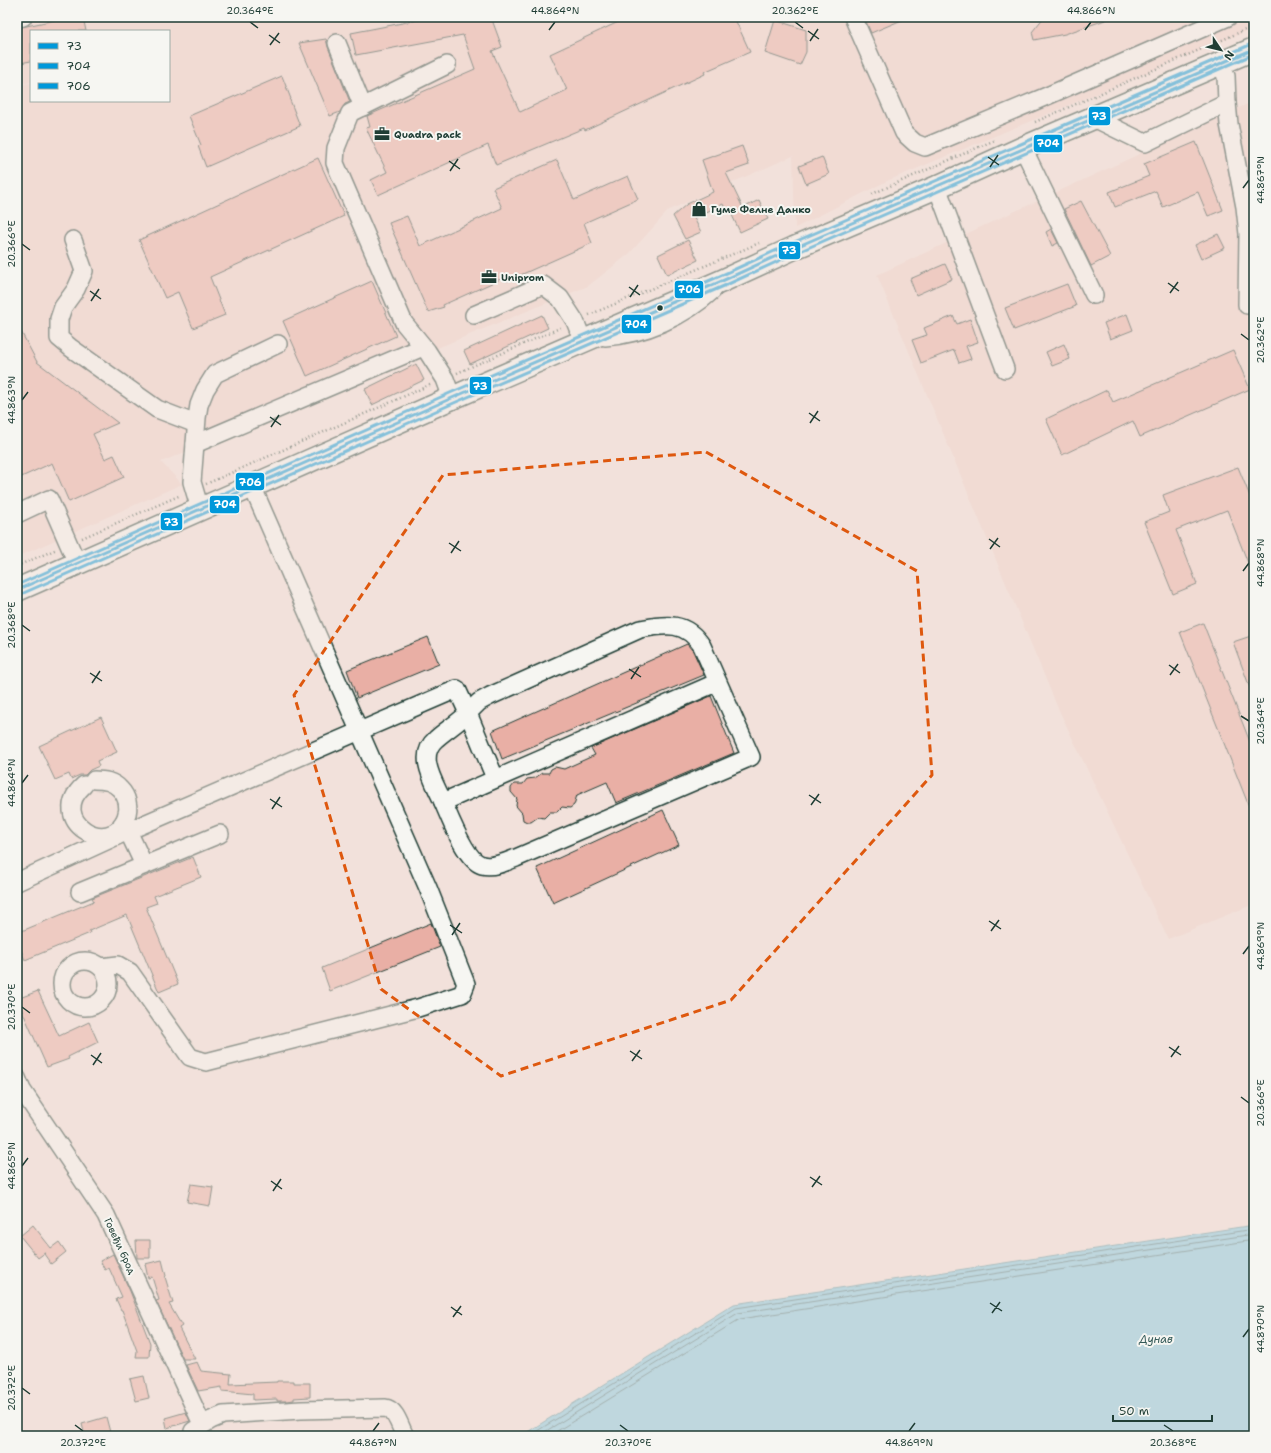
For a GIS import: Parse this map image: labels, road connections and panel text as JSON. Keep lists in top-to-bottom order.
{
  "streets": {
    "street": ["Говеђи брод"]
  },
  "water": ["Дунав"],
  "places": {
    "office": ["Quadra pack", "Uniprom"],
    "shop": ["Гуме Фелне Данко"]
  },
  "lines": ["transit line 706", "transit line 73", "transit line 704"],
  "legend": ["73", "704", "706"],
  "scale_bar": "50 m",
  "north": "bottom right",
  "coordinates": [
    "20.364°E",
    "44.864°N",
    "20.362°E",
    "44.866°N",
    "44.867°N",
    "20.366°E",
    "44.863°N",
    "44.868°N",
    "20.368°E",
    "44.869°N",
    "20.370°E",
    "44.865°N",
    "44.870°N",
    "20.372°E"
  ]
}
